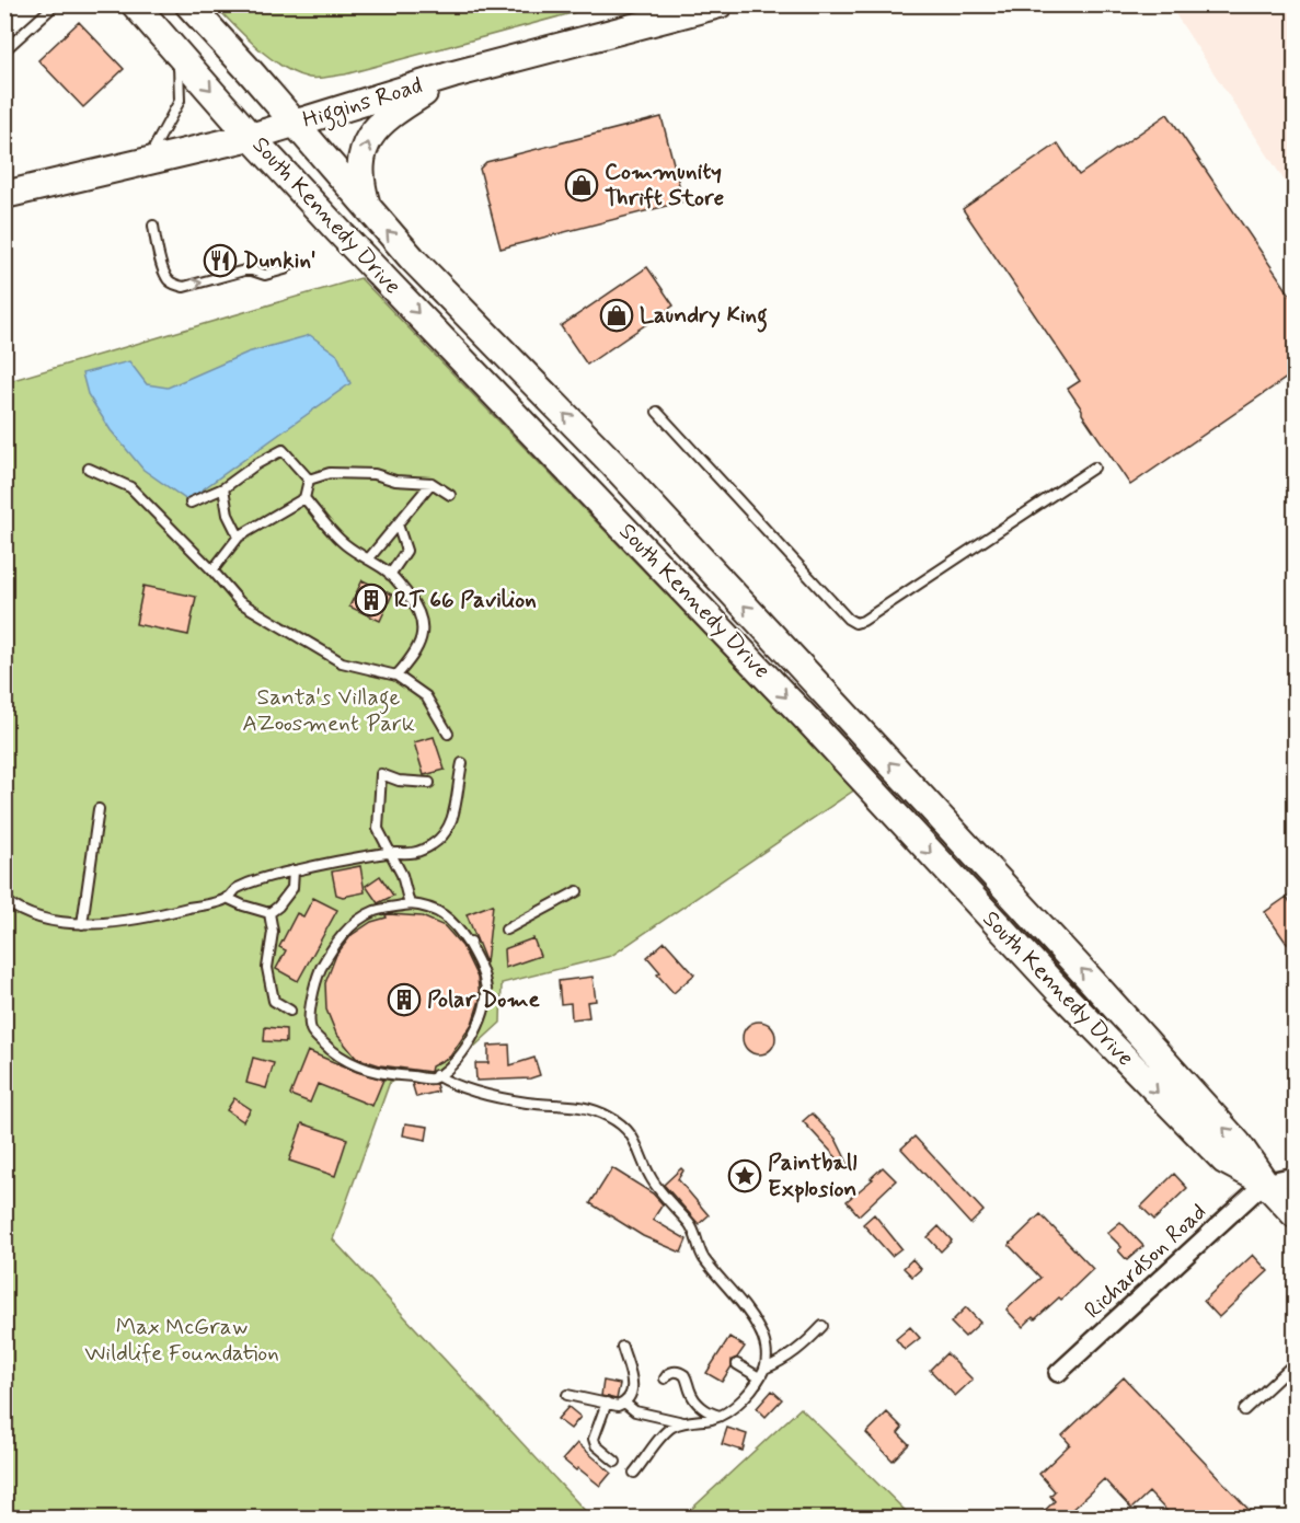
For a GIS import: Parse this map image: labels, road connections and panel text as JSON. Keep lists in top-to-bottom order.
{
  "streets": {
    "main road": ["Higgins Road", "South Kennedy Drive"],
    "street": ["Richardson Road"]
  },
  "crossings": [
    ["Higgins Road", "South Kennedy Drive"],
    ["South Kennedy Drive", "Richardson Road"]
  ],
  "parks": ["Santa's Village AZoosment Park", "Max McGraw Wildlife Foundation"],
  "places": {
    "shop": ["Community Thrift Store", "Laundry King"],
    "restaurant": ["Dunkin'"],
    "building": ["RT 66 Pavilion", "Polar Dome"],
    "place": ["Paintball Explosion"]
  }
}
